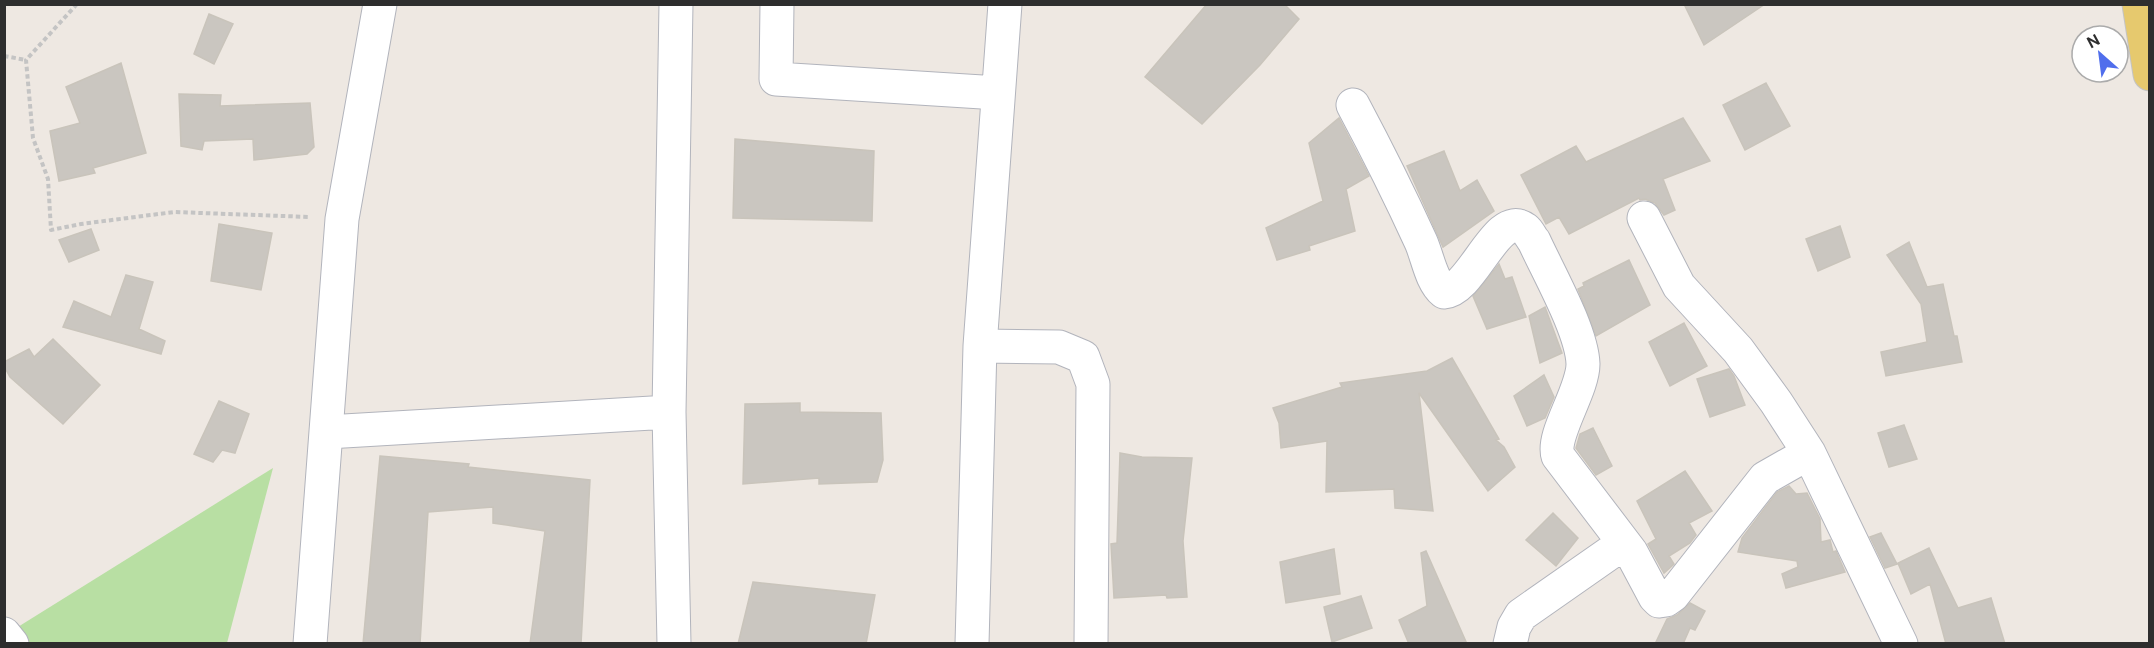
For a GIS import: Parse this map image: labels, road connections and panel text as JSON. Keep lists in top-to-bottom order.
{
  "north": "top left"
}
